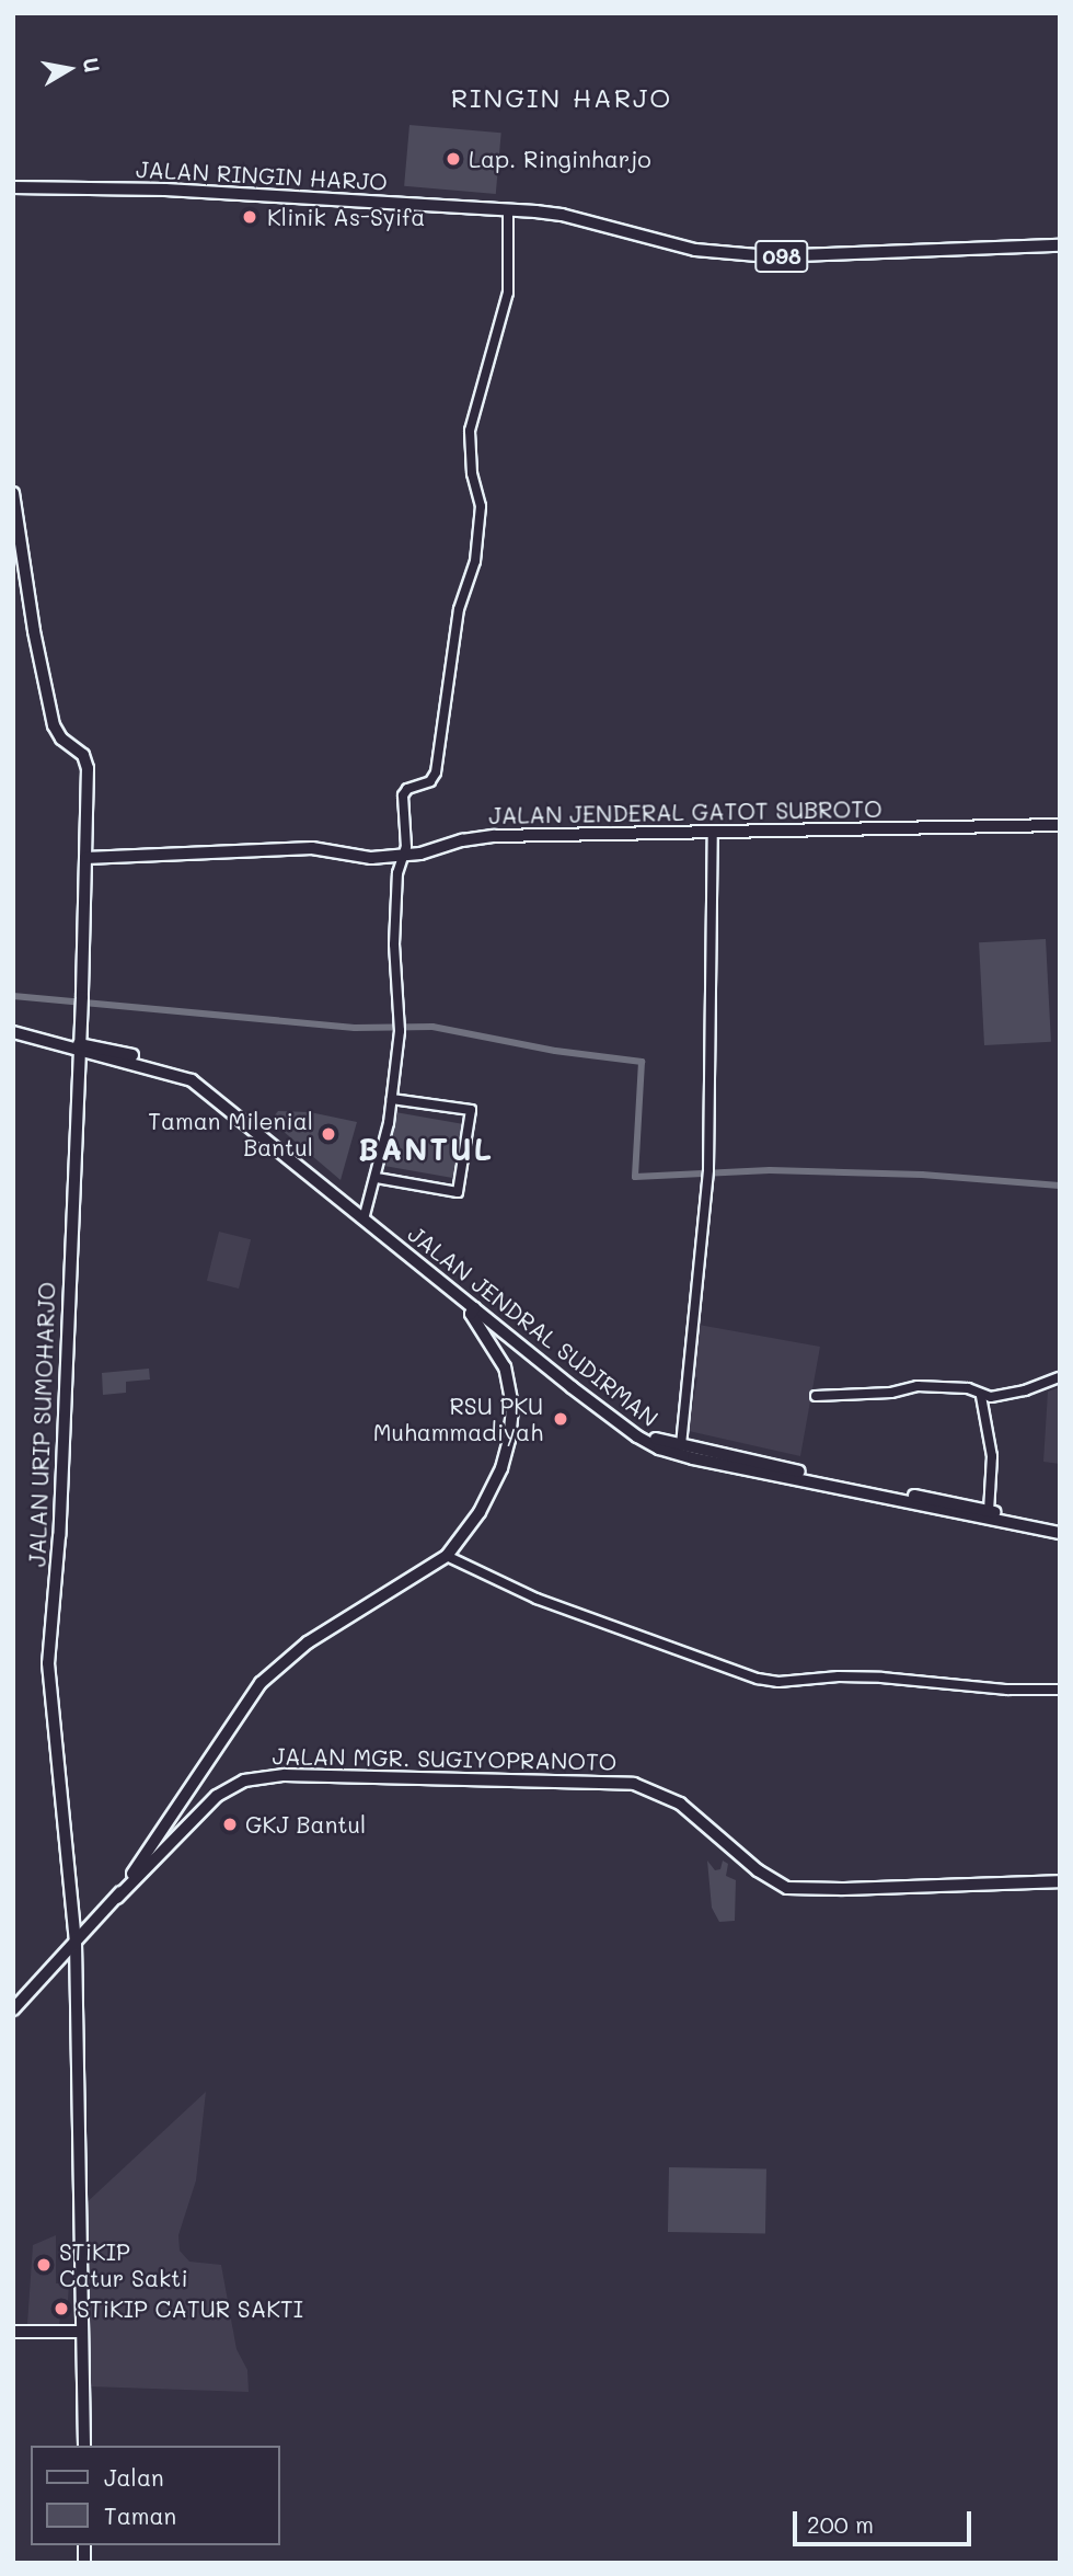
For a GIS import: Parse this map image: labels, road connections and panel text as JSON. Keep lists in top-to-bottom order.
{
  "streets": {
    "main road": [
      "JALAN RINGIN HARJO",
      "098",
      "JALAN JENDERAL GATOT SUBROTO",
      "JALAN JENDRAL SUDIRMAN",
      "JALAN URIP SUMOHARJO",
      "JALAN MGR. SUGIYOPRANOTO"
    ]
  },
  "crossings": [
    ["JALAN RINGIN HARJO", "098"],
    ["JALAN JENDERAL GATOT SUBROTO", "JALAN URIP SUMOHARJO"],
    ["JALAN JENDRAL SUDIRMAN", "JALAN URIP SUMOHARJO"]
  ],
  "districts": ["RINGIN HARJO", "BANTUL"],
  "places": [
    "Lap. Ringinharjo",
    "Klinik As-Syifa",
    "Taman Milenial Bantul",
    "RSU PKU Muhammadiyah",
    "GKJ Bantul",
    "STiKIP Catur Sakti",
    "STiKIP CATUR SAKTI"
  ],
  "legend": ["Jalan", "Taman"],
  "scale_bar": "200 m",
  "north": "right"
}
